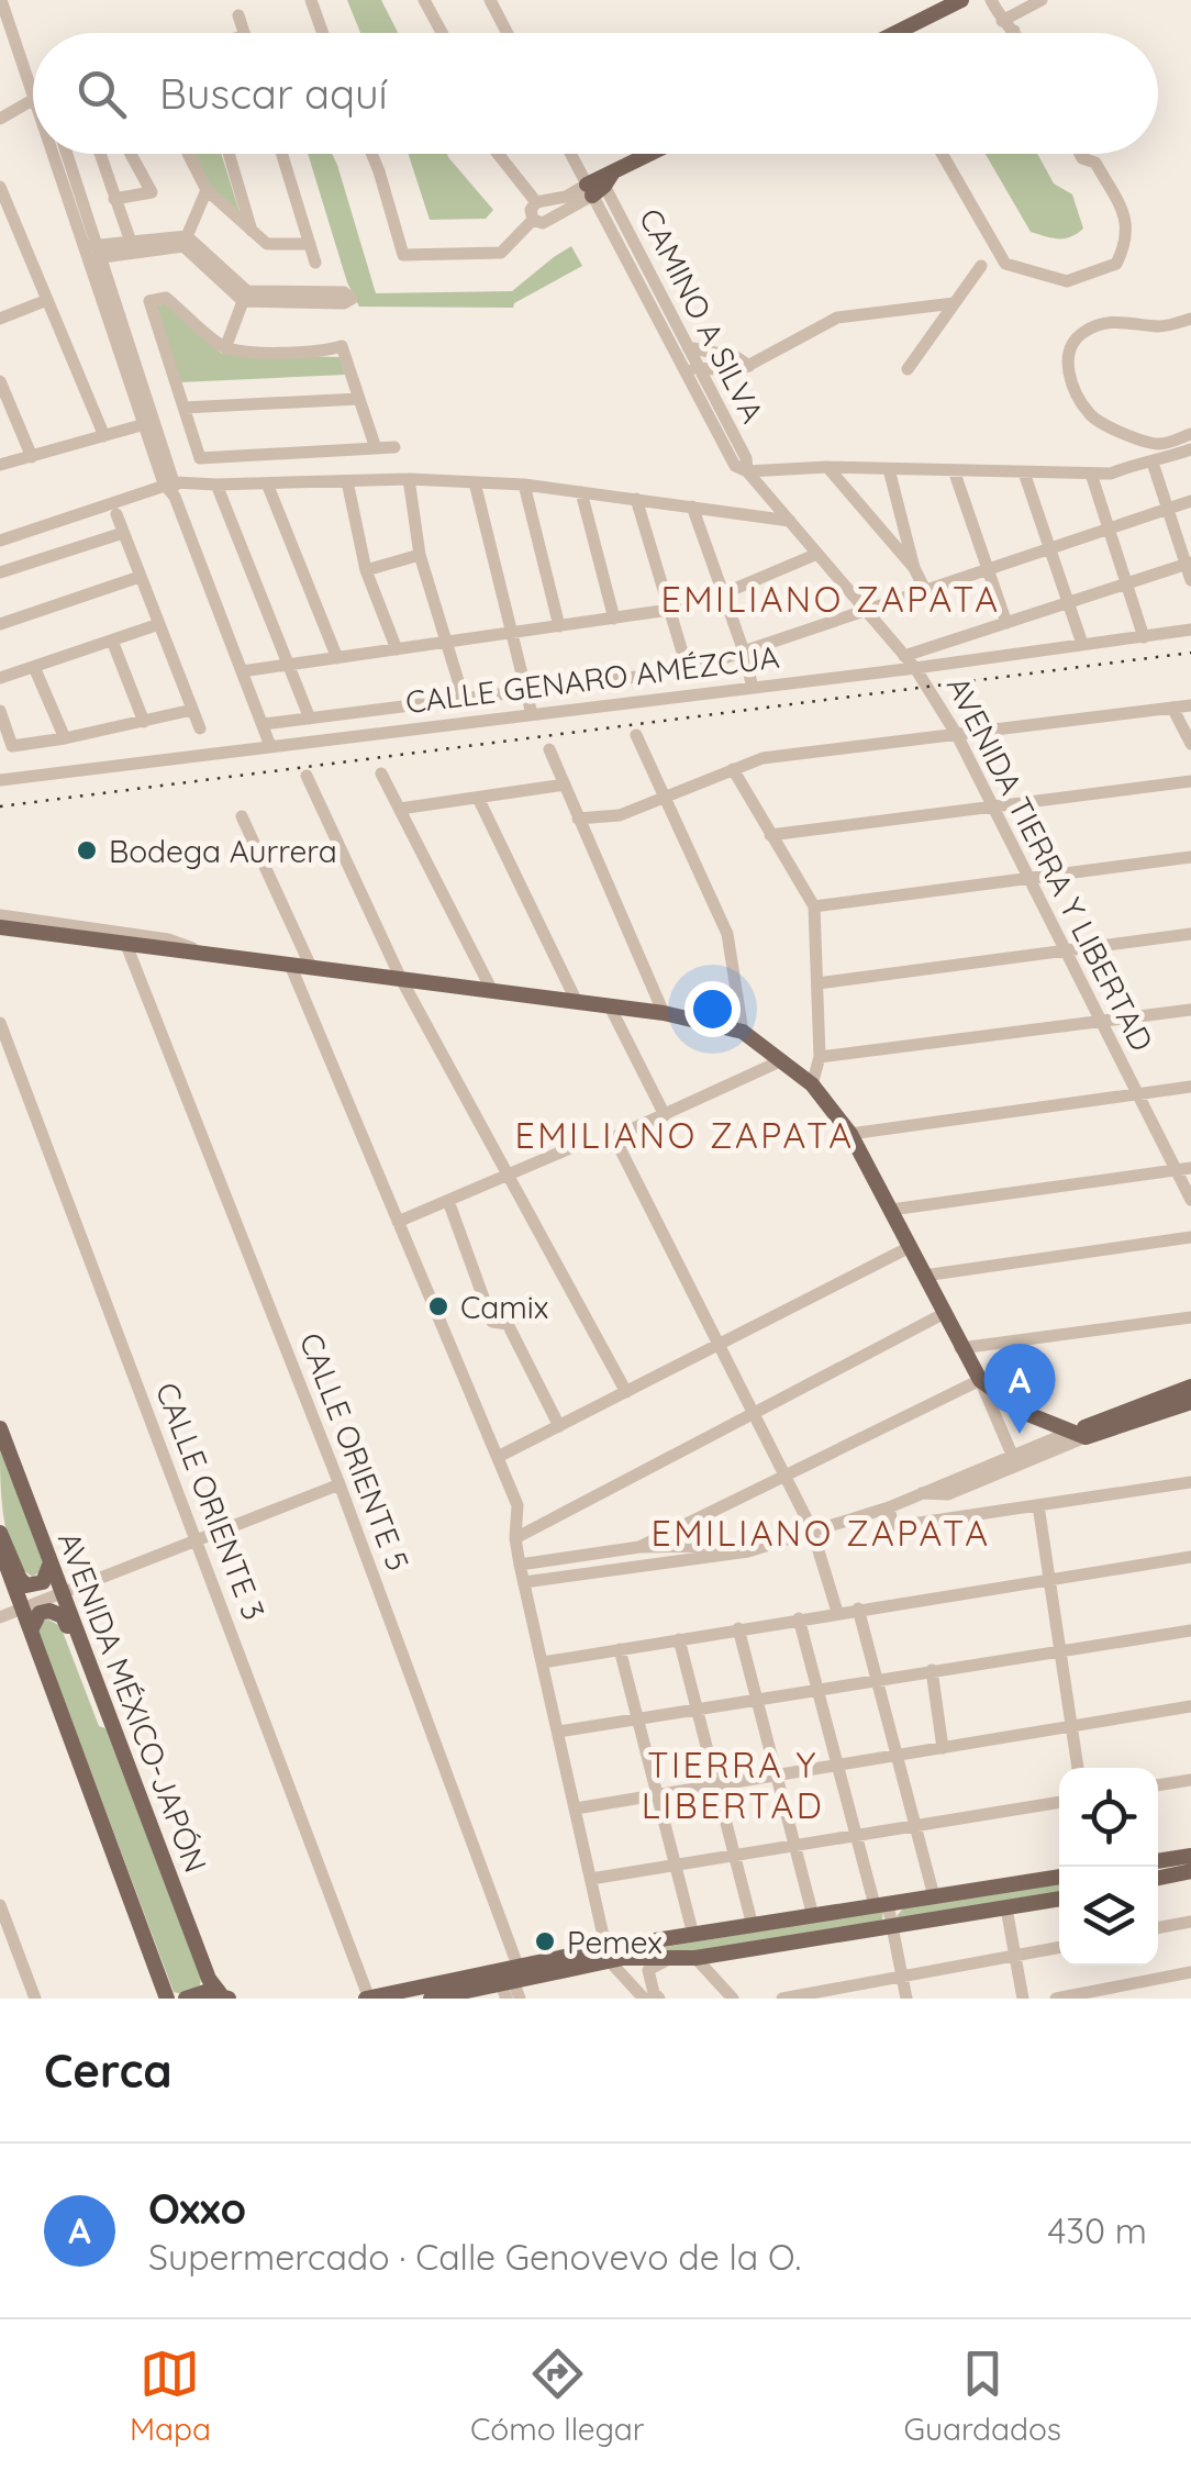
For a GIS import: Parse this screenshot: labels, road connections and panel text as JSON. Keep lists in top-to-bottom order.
{
  "streets": {
    "main road": ["AVENIDA MÉXICO-JAPÓN"],
    "street": [
      "CAMINO A SILVA",
      "CALLE GENARO AMÉZCUA",
      "AVENIDA TIERRA Y LIBERTAD",
      "CALLE ORIENTE 5",
      "CALLE ORIENTE 3"
    ]
  },
  "crossings": [
    ["CAMINO A SILVA", "AVENIDA TIERRA Y LIBERTAD"],
    ["CALLE GENARO AMÉZCUA", "AVENIDA TIERRA Y LIBERTAD"]
  ],
  "districts": [
    "EMILIANO ZAPATA",
    "EMILIANO ZAPATA",
    "EMILIANO ZAPATA",
    "TIERRA Y LIBERTAD"
  ],
  "places": ["Bodega Aurrera", "Camix", "Pemex"],
  "page": {
    "search": "Buscar aquí",
    "pins": "A",
    "heading": "Cerca",
    "list": [
      {
        "mark": "A",
        "name": "Oxxo",
        "note": "Supermercado · Calle Genovevo de la O.",
        "value": "430 m"
      }
    ],
    "nav": ["Mapa", "Cómo llegar", "Guardados"]
  }
}
